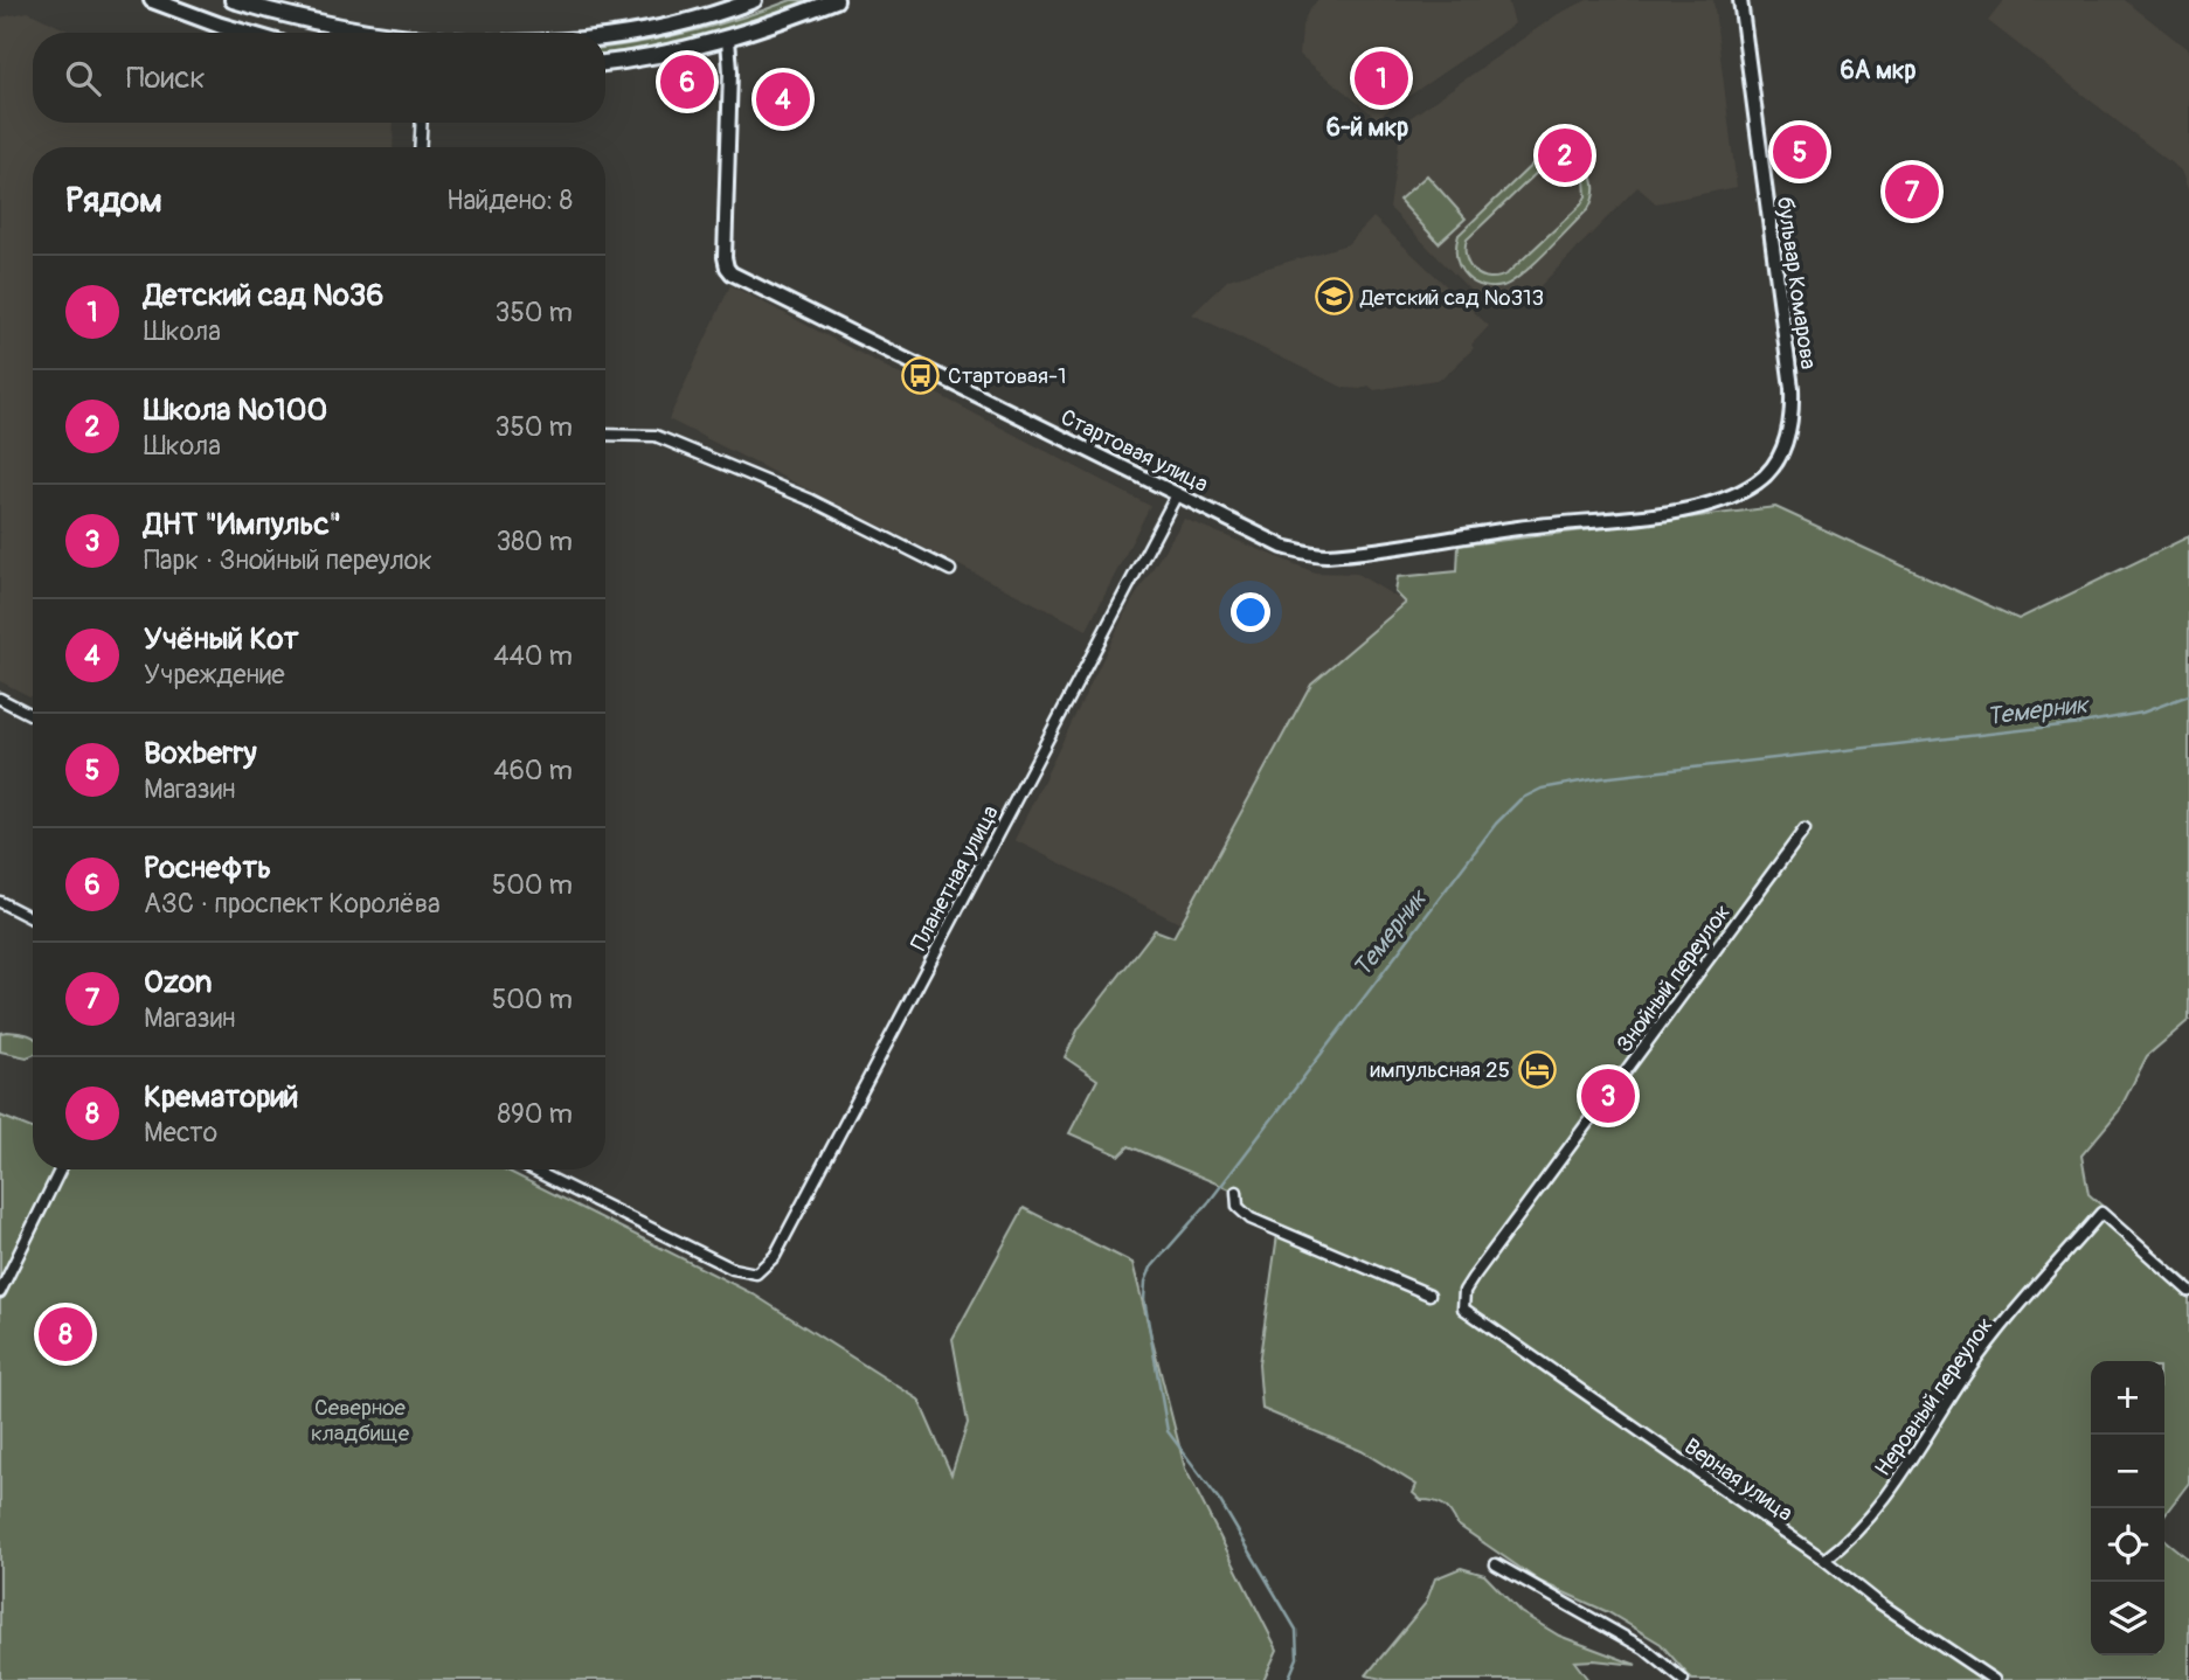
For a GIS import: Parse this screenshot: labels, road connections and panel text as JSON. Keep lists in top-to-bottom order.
{
  "streets": {
    "street": [
      "бульвар Комарова",
      "Стартовая улица",
      "Планетная улица",
      "Знойный переулок",
      "Неровный переулок",
      "Верная улица"
    ]
  },
  "crossings": [
    ["бульвар Комарова", "Стартовая улица"],
    ["Стартовая улица", "Планетная улица"],
    ["Знойный переулок", "Верная улица"],
    ["Неровный переулок", "Верная улица"]
  ],
  "districts": ["6А мкр", "6-й мкр"],
  "water": ["Темерник"],
  "parks": ["Северное кладбище"],
  "places": {
    "school or university": ["Детский сад №313"],
    "bus stop": ["Стартовая-1"],
    "hotel": ["импульсная 25"]
  },
  "page": {
    "search": "Поиск",
    "pins": [
      "1",
      "6",
      "4",
      "5",
      "2",
      "7",
      "3",
      "8"
    ],
    "heading": ["Рядом", "Найдено: 8"],
    "list": [
      {
        "mark": "1",
        "name": "Детский сад №36",
        "note": "Школа",
        "value": "350 m"
      },
      {
        "mark": "2",
        "name": "Школа №100",
        "note": "Школа",
        "value": "350 m"
      },
      {
        "mark": "3",
        "name": "ДНТ \"Импульс\"",
        "note": "Парк · Знойный переулок",
        "value": "380 m"
      },
      {
        "mark": "4",
        "name": "Учёный Кот",
        "note": "Учреждение",
        "value": "440 m"
      },
      {
        "mark": "5",
        "name": "Boxberry",
        "note": "Магазин",
        "value": "460 m"
      },
      {
        "mark": "6",
        "name": "Роснефть",
        "note": "АЗС · проспект Королёва",
        "value": "500 m"
      },
      {
        "mark": "7",
        "name": "Ozon",
        "note": "Магазин",
        "value": "500 m"
      },
      {
        "mark": "8",
        "name": "Крематорий",
        "note": "Место",
        "value": "890 m"
      }
    ],
    "map_buttons": ["+", "−"]
  }
}
